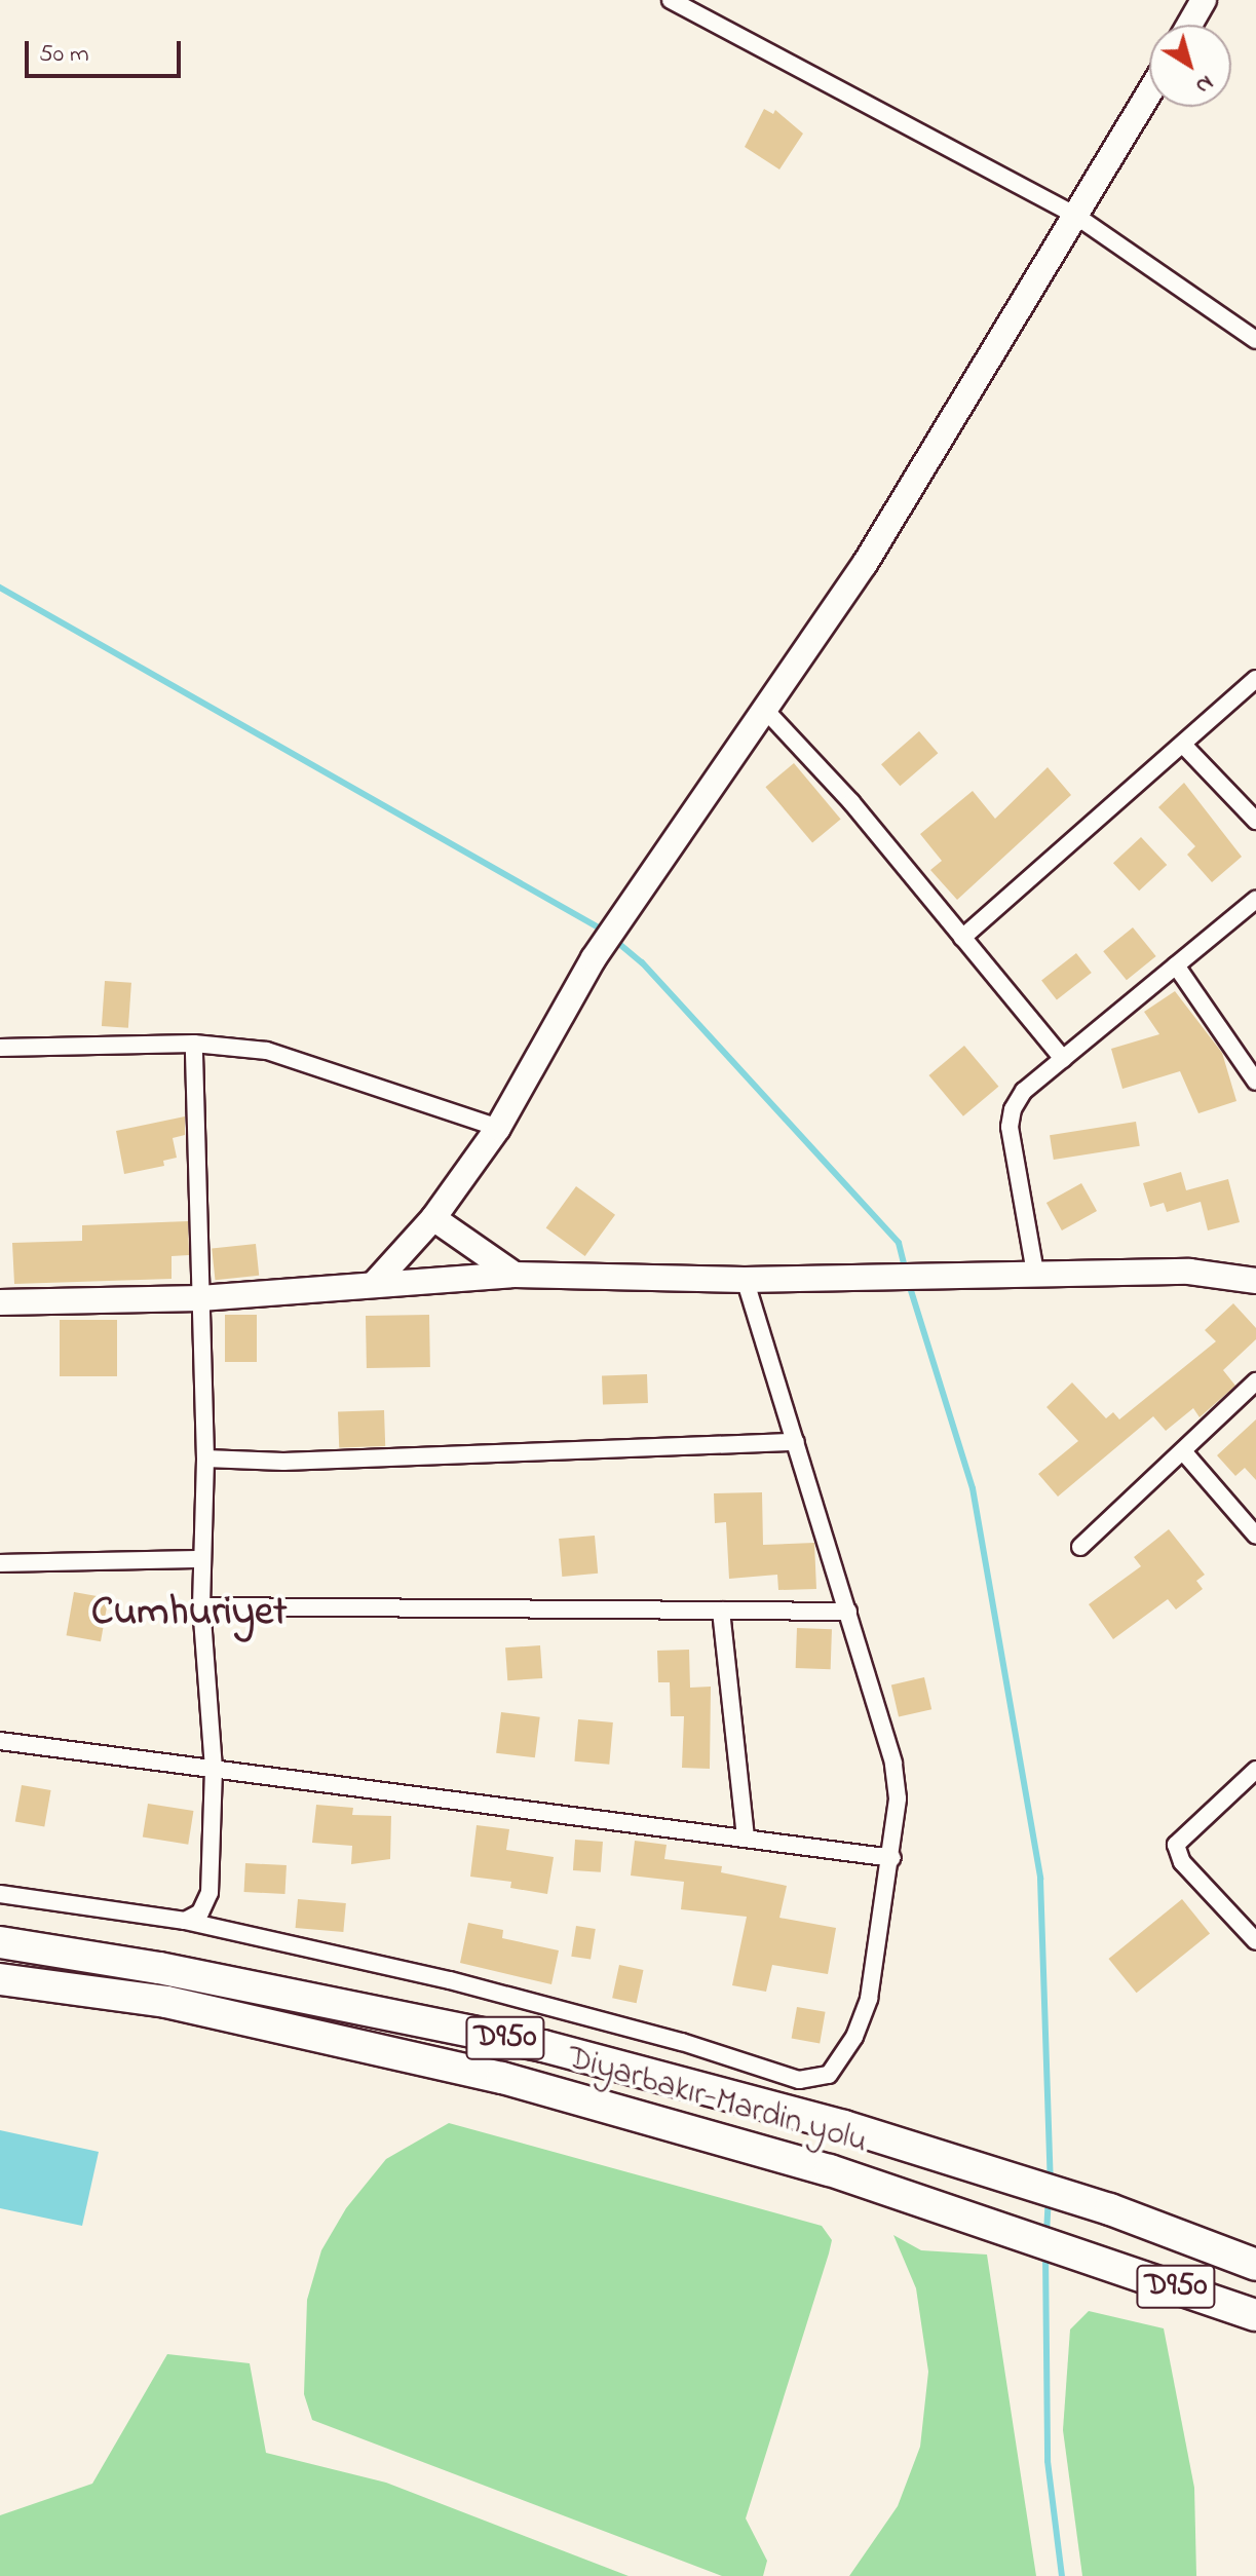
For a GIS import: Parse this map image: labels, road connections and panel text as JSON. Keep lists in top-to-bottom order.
{
  "streets": {
    "highway": ["D950", "Diyarbakır-Mardin yolu"]
  },
  "districts": ["Cumhuriyet"],
  "scale_bar": "50 m",
  "north": "bottom right"
}
